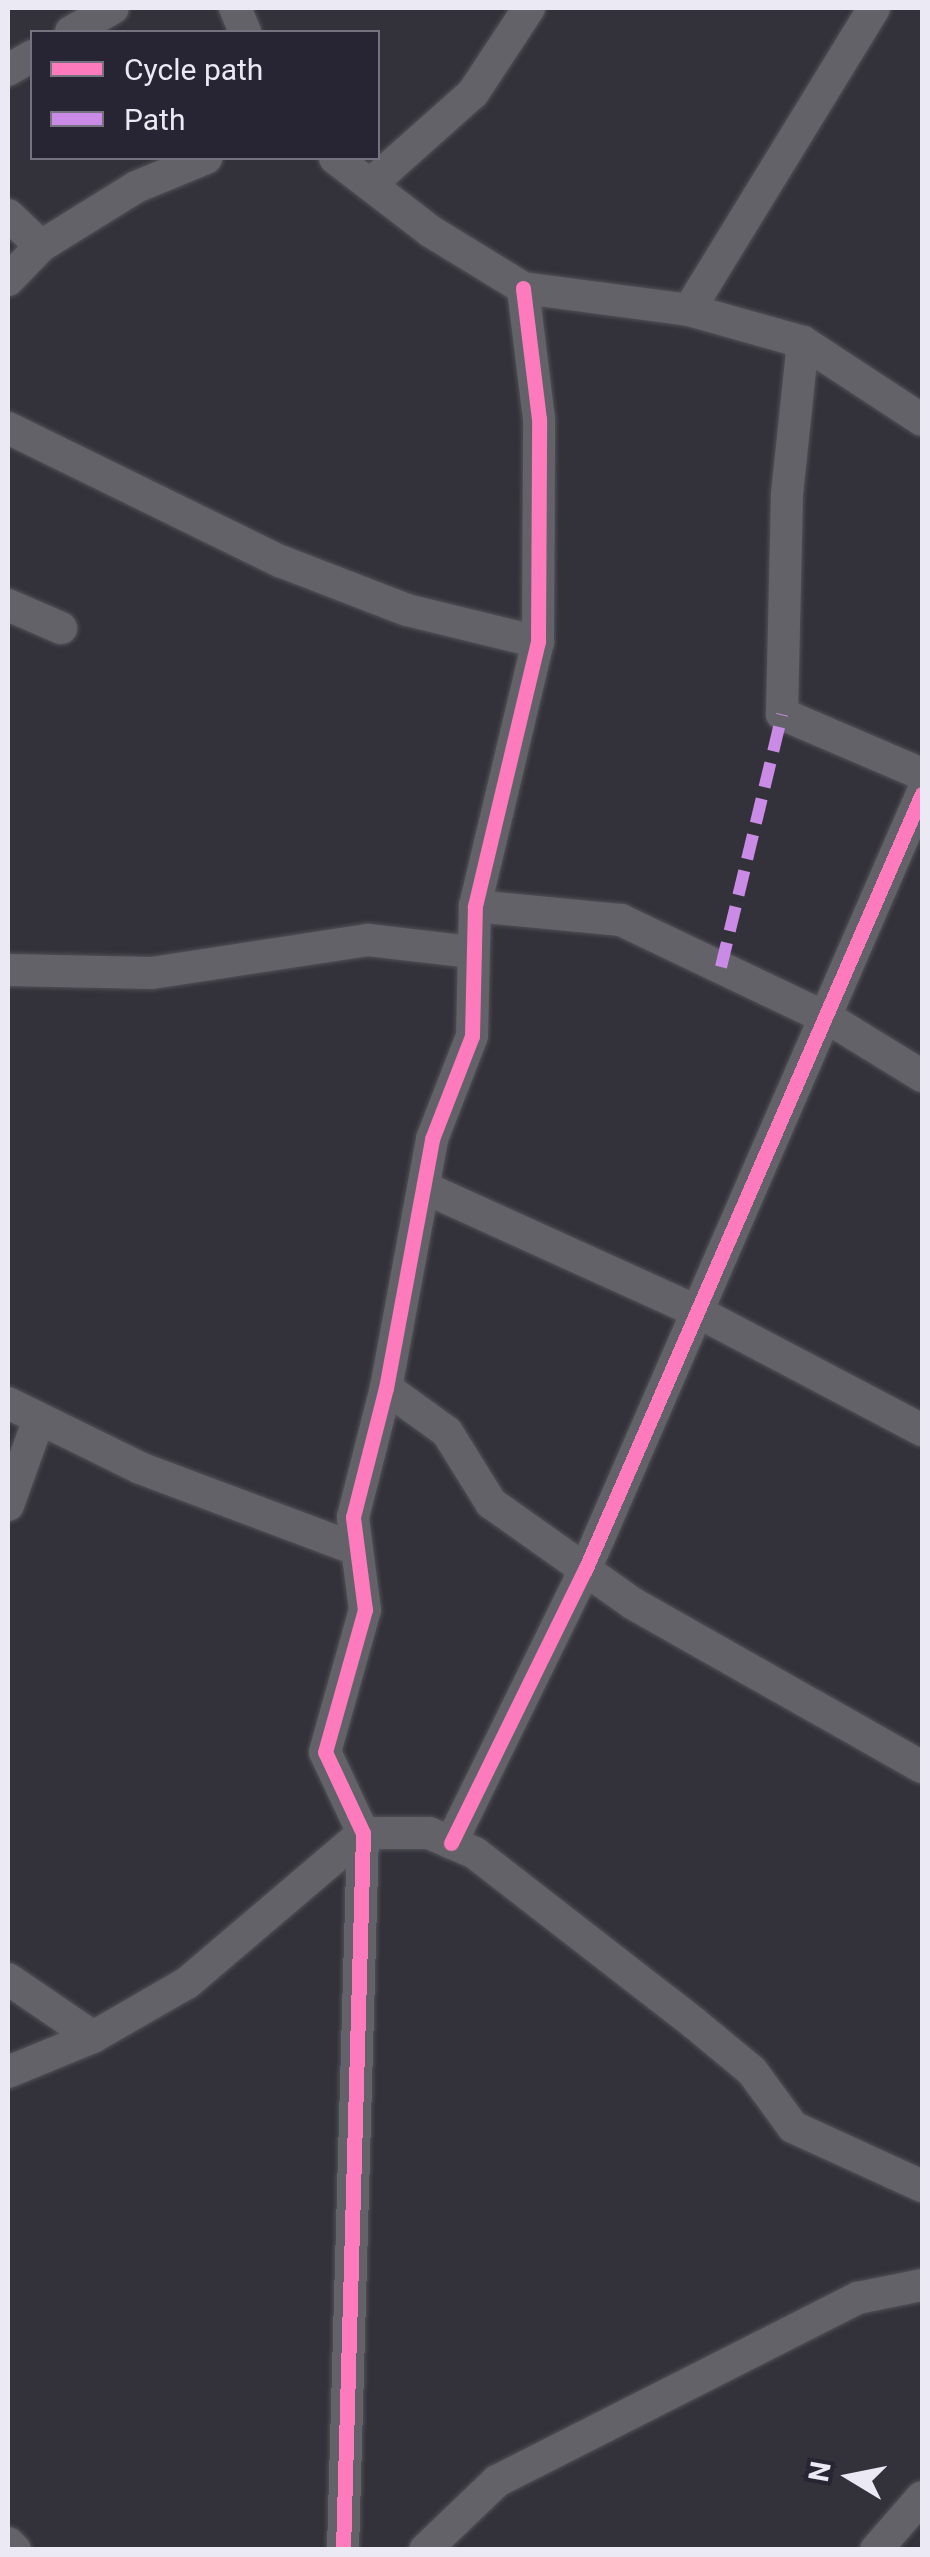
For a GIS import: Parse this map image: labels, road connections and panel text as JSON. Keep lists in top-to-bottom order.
{
  "legend": ["Cycle path", "Path"],
  "north": "left"
}
